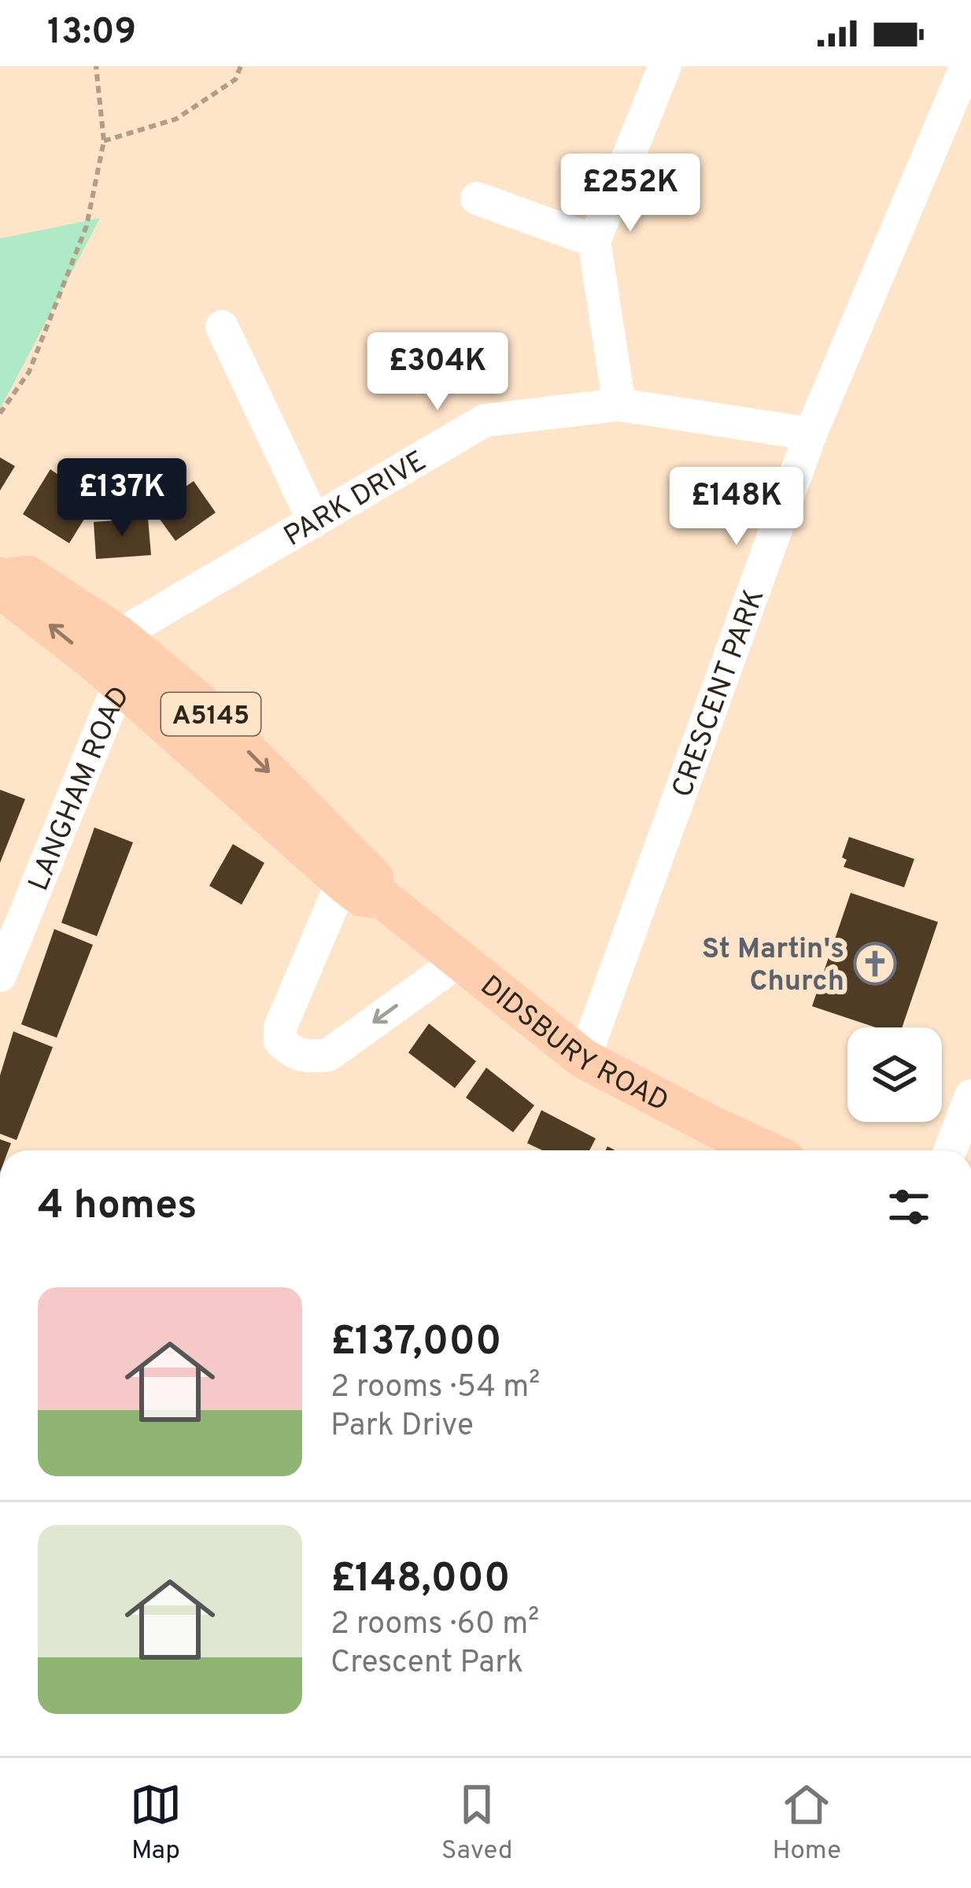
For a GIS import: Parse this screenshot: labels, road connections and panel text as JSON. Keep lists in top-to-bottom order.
{
  "streets": {
    "main road": ["A5145", "DIDSBURY ROAD"],
    "street": ["PARK DRIVE", "CRESCENT PARK", "LANGHAM ROAD"]
  },
  "crossings": [
    ["PARK DRIVE", "CRESCENT PARK"],
    ["PARK DRIVE", "LANGHAM ROAD"],
    ["PARK DRIVE", "DIDSBURY ROAD"],
    ["CRESCENT PARK", "DIDSBURY ROAD"],
    ["LANGHAM ROAD", "DIDSBURY ROAD"]
  ],
  "places": {
    "church": ["St Martin's Church"]
  },
  "page": {
    "status": "13:09",
    "price": [
      "£252K",
      "£304K",
      "£137K",
      "£148K"
    ],
    "heading": "4 homes",
    "list": [
      {
        "name": "£137,000",
        "note": "2 rooms · 54 m² · Park Drive"
      },
      {
        "name": "£148,000",
        "note": "2 rooms · 60 m² · Crescent Park"
      }
    ],
    "tabs": ["Map", "Saved", "Home"]
  }
}
